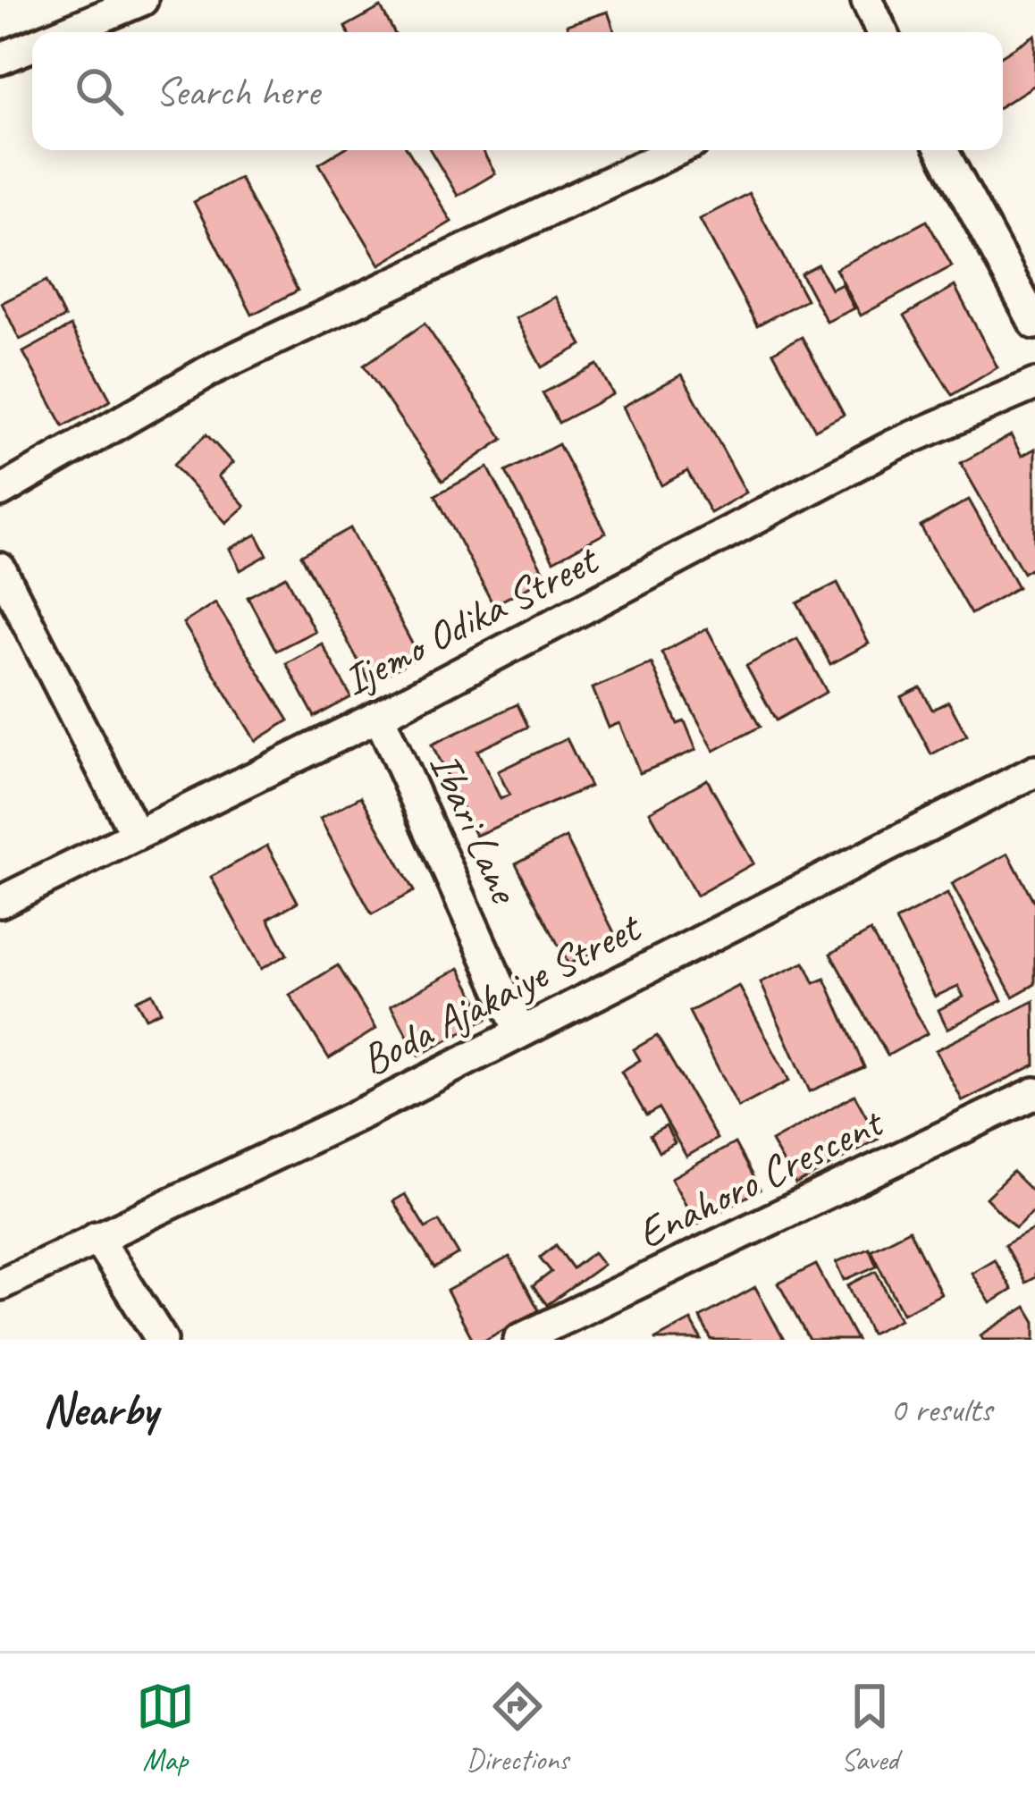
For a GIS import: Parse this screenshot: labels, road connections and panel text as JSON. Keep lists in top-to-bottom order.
{
  "streets": {
    "street": [
      "Ijemo Odika Street",
      "Ibari Lane",
      "Boda Ajakaiye Street",
      "Enahoro Crescent"
    ]
  },
  "crossings": [
    ["Ijemo Odika Street", "Ibari Lane"],
    ["Ibari Lane", "Boda Ajakaiye Street"]
  ],
  "page": {
    "search": "Search here",
    "heading": ["Nearby", "0 results"],
    "nav": ["Map", "Directions", "Saved"]
  }
}
